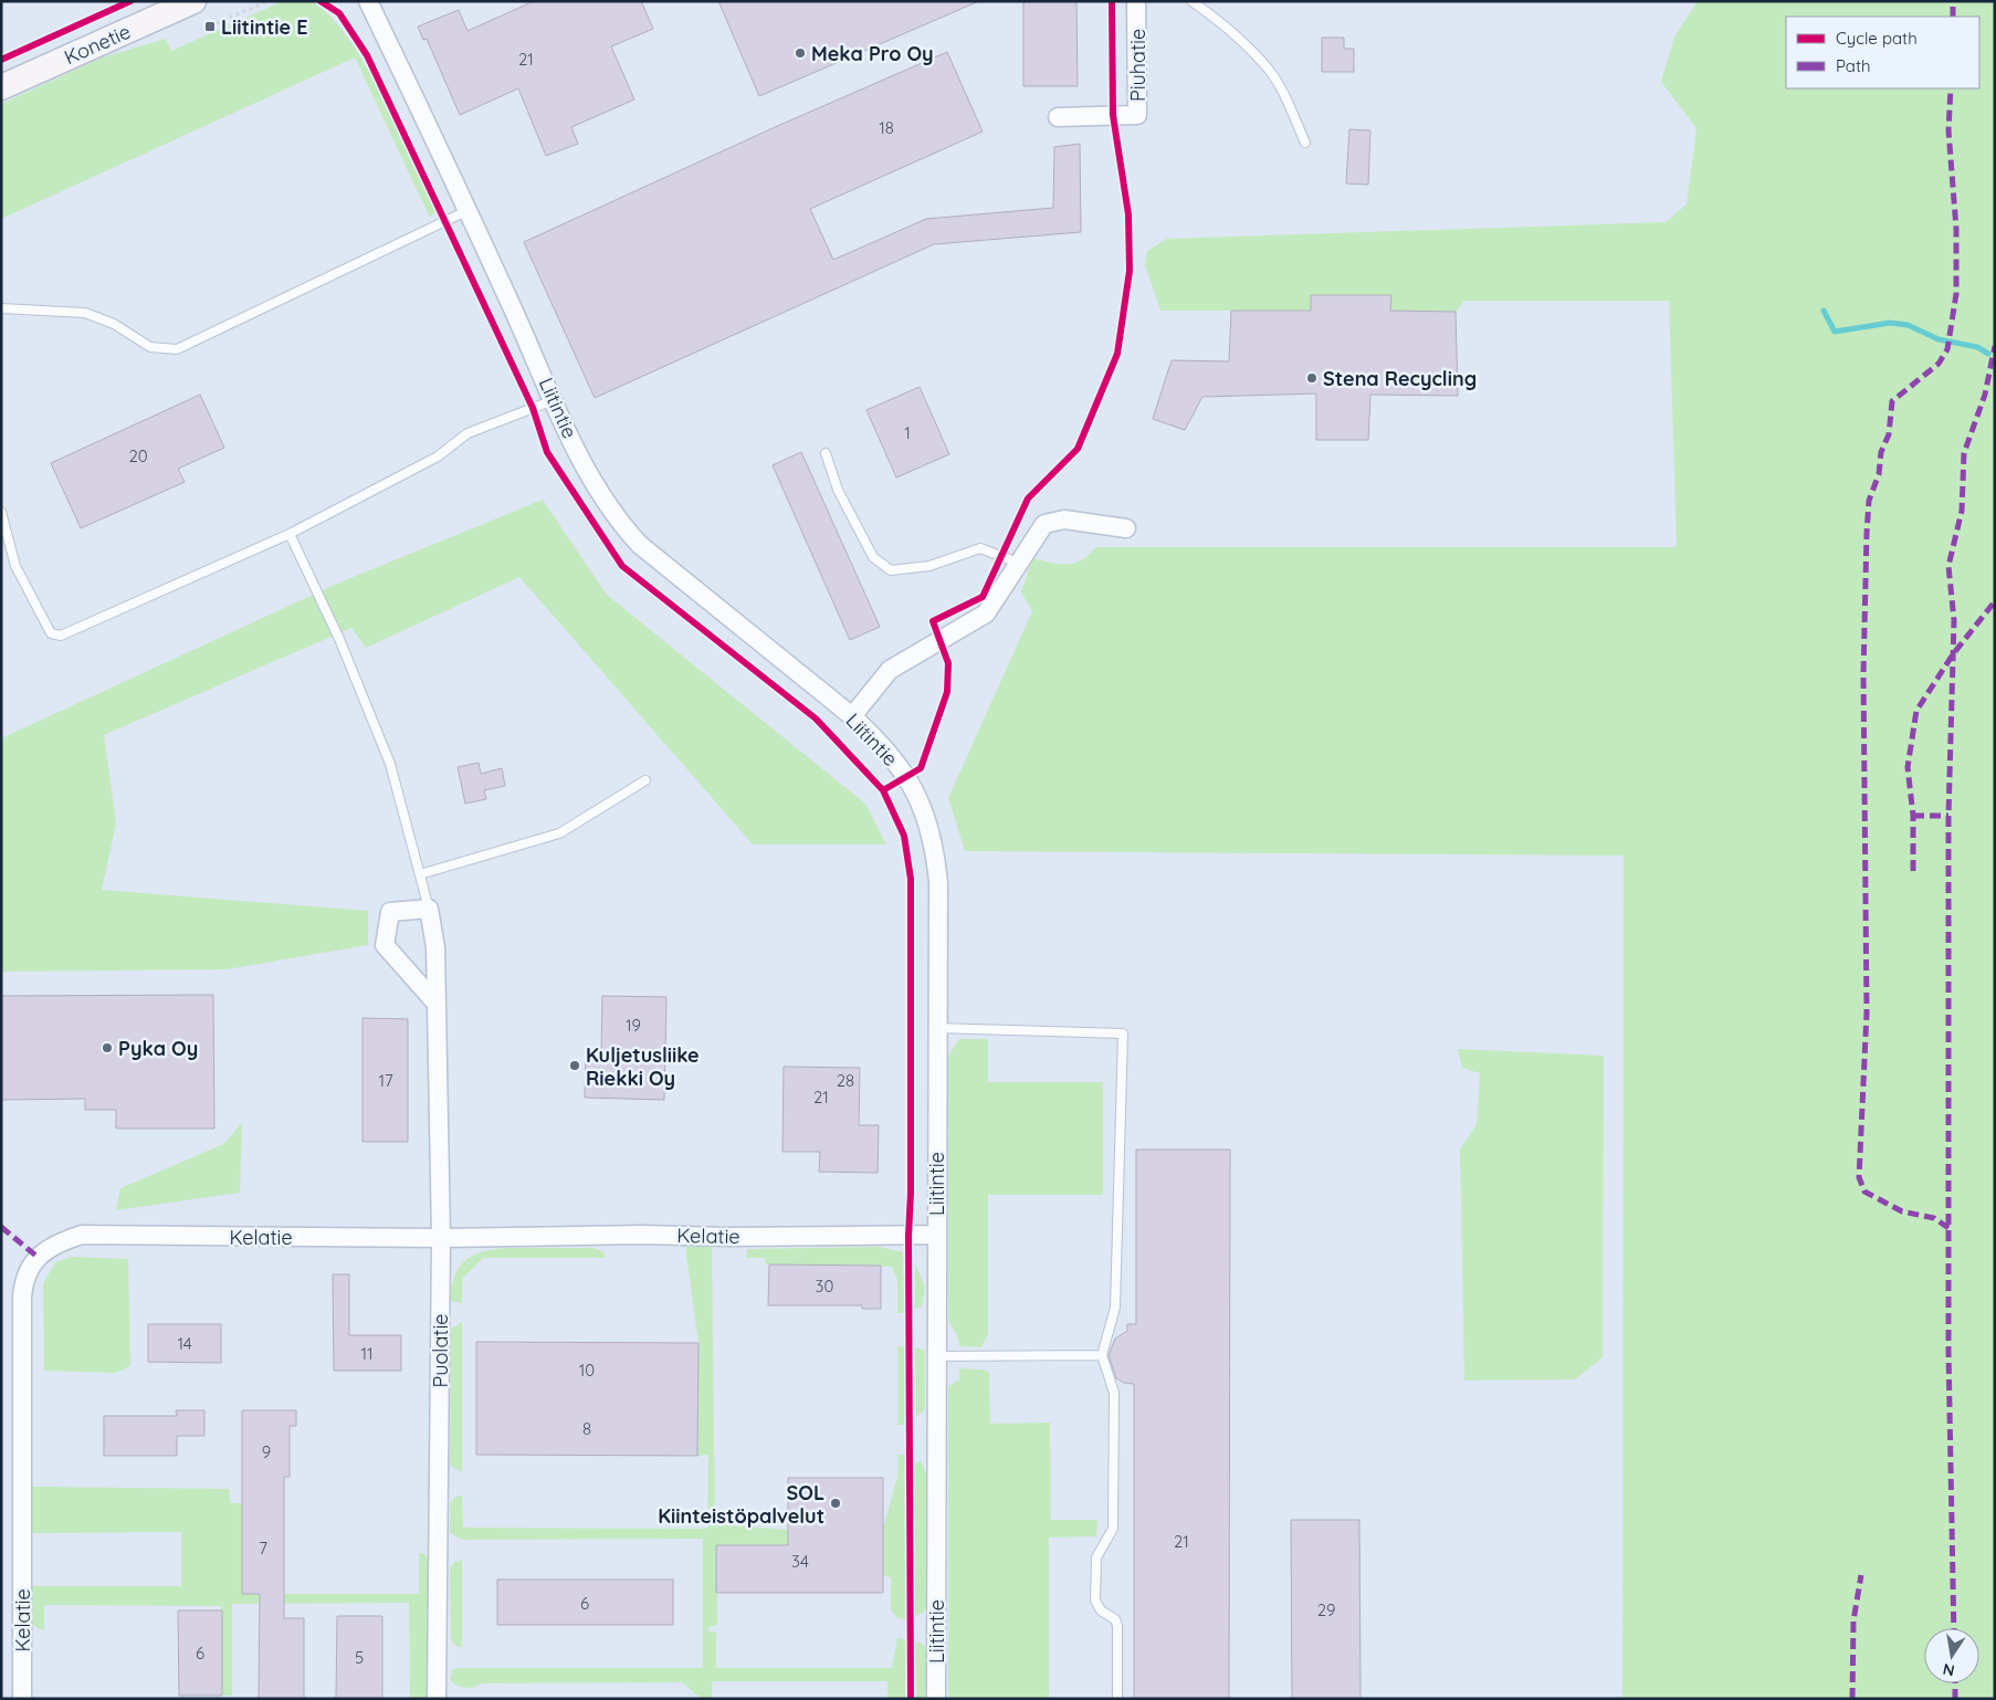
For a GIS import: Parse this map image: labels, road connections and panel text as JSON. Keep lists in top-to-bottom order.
{
  "streets": {
    "street": [
      "Konetie",
      "Piuhatie",
      "Liitintie",
      "Kelatie",
      "Puolatie"
    ]
  },
  "crossings": [
    ["Liitintie", "Kelatie"],
    ["Kelatie", "Puolatie"]
  ],
  "places": {
    "transit": ["Liitintie E"],
    "other": [
      "Meka Pro Oy",
      "Stena Recycling",
      "Pyka Oy",
      "Kuljetusliike Riekki Oy",
      "SOL Kiinteistöpalvelut"
    ]
  },
  "house_numbers": [
    "21",
    "18",
    "1",
    "20",
    "19",
    "17",
    "28",
    "21",
    "30",
    "14",
    "11",
    "10",
    "8",
    "9",
    "21",
    "7",
    "34",
    "6",
    "29",
    "6",
    "5"
  ],
  "legend": ["Cycle path", "Path"],
  "north": "bottom"
}
